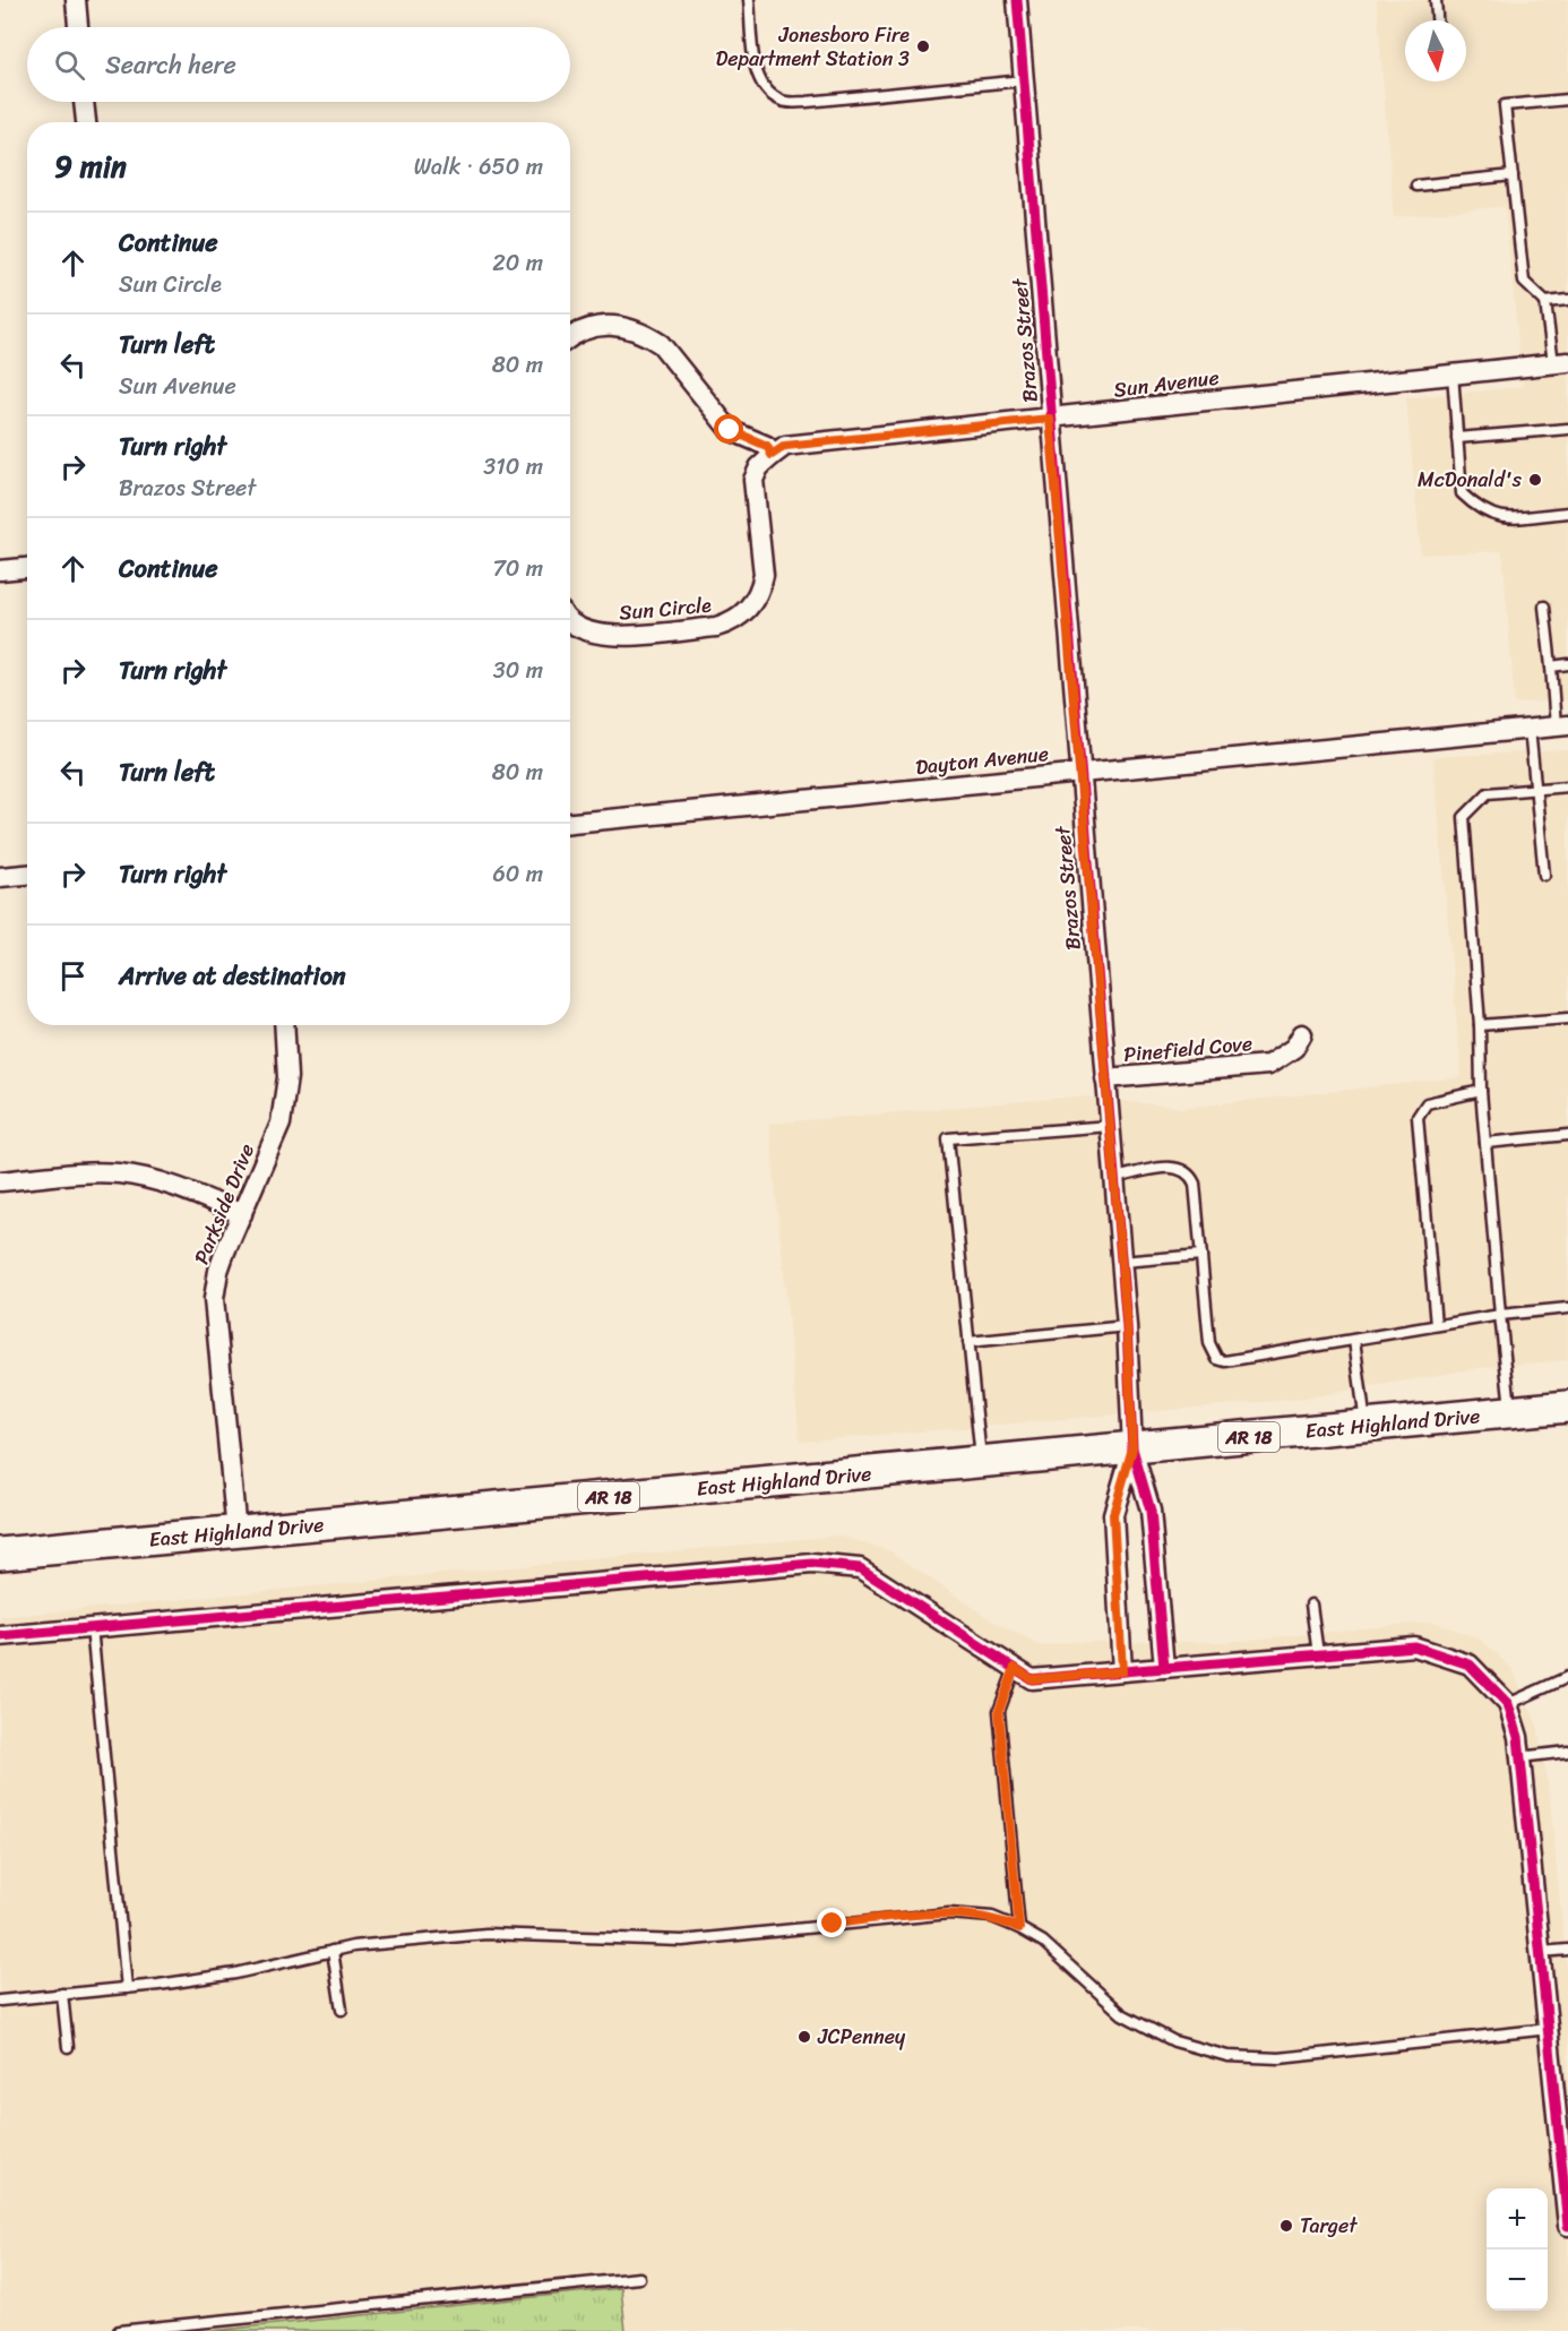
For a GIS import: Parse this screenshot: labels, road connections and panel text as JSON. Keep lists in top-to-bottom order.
{
  "streets": {
    "main road": ["East Highland Drive", "AR 18"],
    "street": [
      "Brazos Street",
      "Sun Avenue",
      "Sun Circle",
      "Dayton Avenue",
      "Pinefield Cove",
      "Parkside Drive"
    ]
  },
  "crossings": [
    ["Brazos Street", "Sun Avenue"],
    ["Brazos Street", "Dayton Avenue"],
    ["Brazos Street", "Pinefield Cove"],
    ["Brazos Street", "East Highland Drive"],
    ["Sun Avenue", "Sun Circle"],
    ["Parkside Drive", "East Highland Drive"]
  ],
  "places": [
    "Jonesboro Fire Department Station 3",
    "McDonald's",
    "JCPenney",
    "Target"
  ],
  "north": "bottom",
  "page": {
    "search": "Search here",
    "heading": ["9 min", "Walk · 650 m"],
    "list": [
      ["Continue", "Sun Circle", "20 m"],
      ["Turn left", "Sun Avenue", "80 m"],
      ["Turn right", "Brazos Street", "310 m"],
      ["Continue", "70 m"],
      ["Turn right", "30 m"],
      ["Turn left", "80 m"],
      ["Turn right", "60 m"],
      "Arrive at destination"
    ],
    "map_buttons": ["+", "−"]
  }
}
